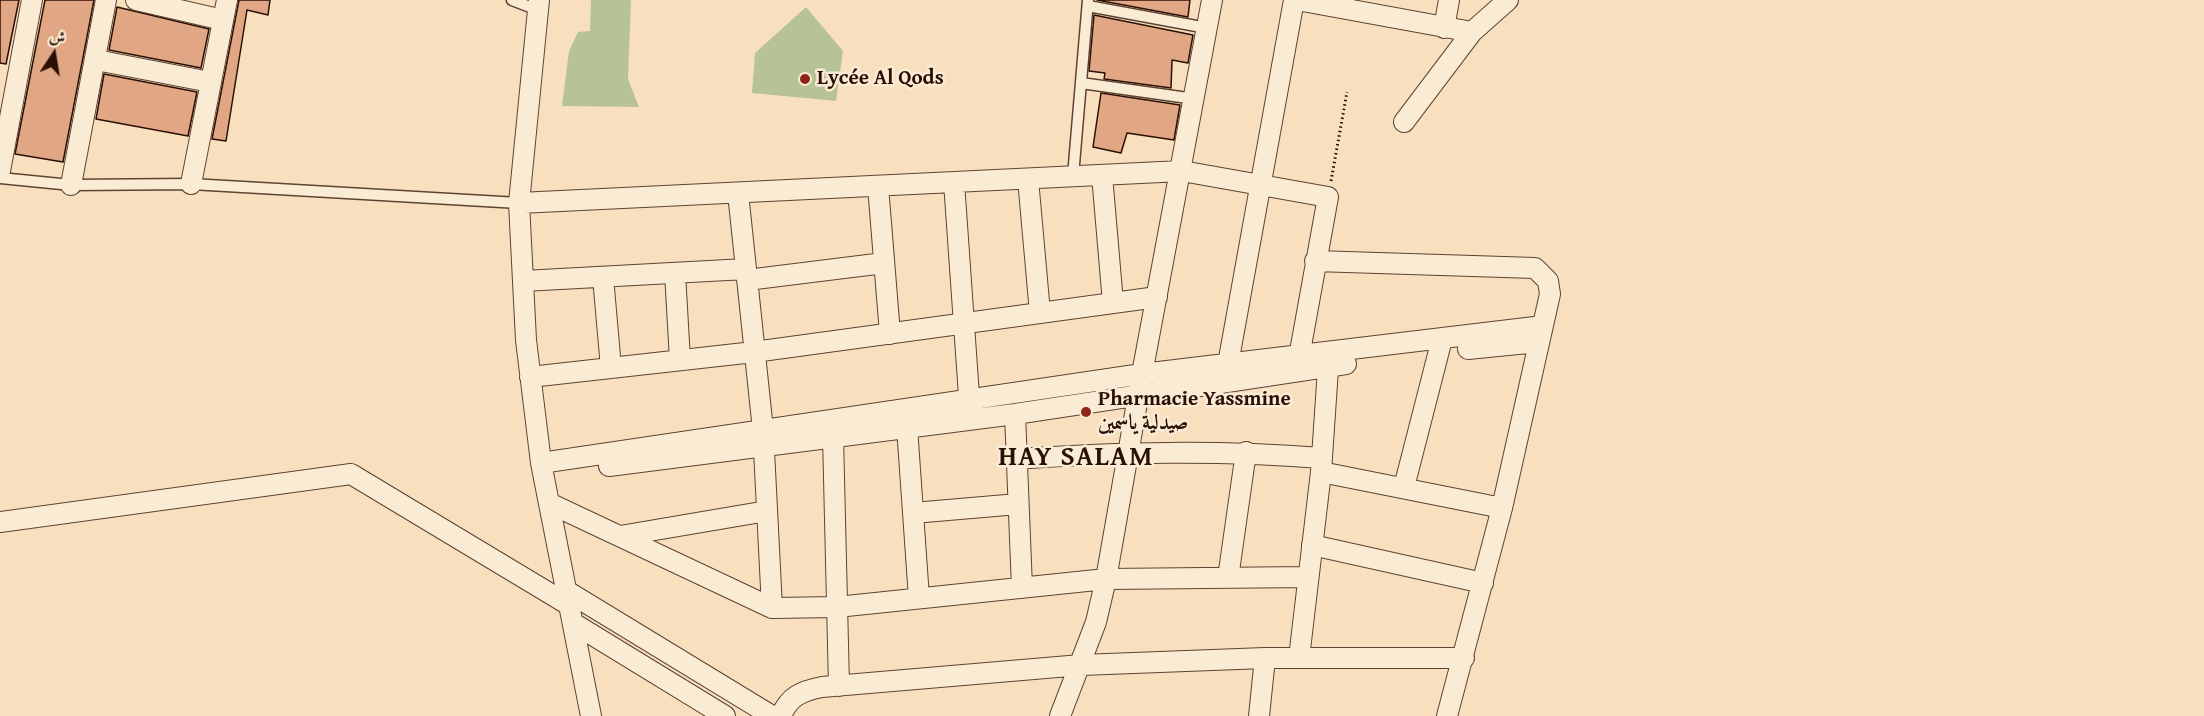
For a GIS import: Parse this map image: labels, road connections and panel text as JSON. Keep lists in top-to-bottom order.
{
  "districts": ["HAY SALAM"],
  "places": ["Lycée Al Qods", "Pharmacie Yassmine صيدلية ياسمين"],
  "north": "top"
}
